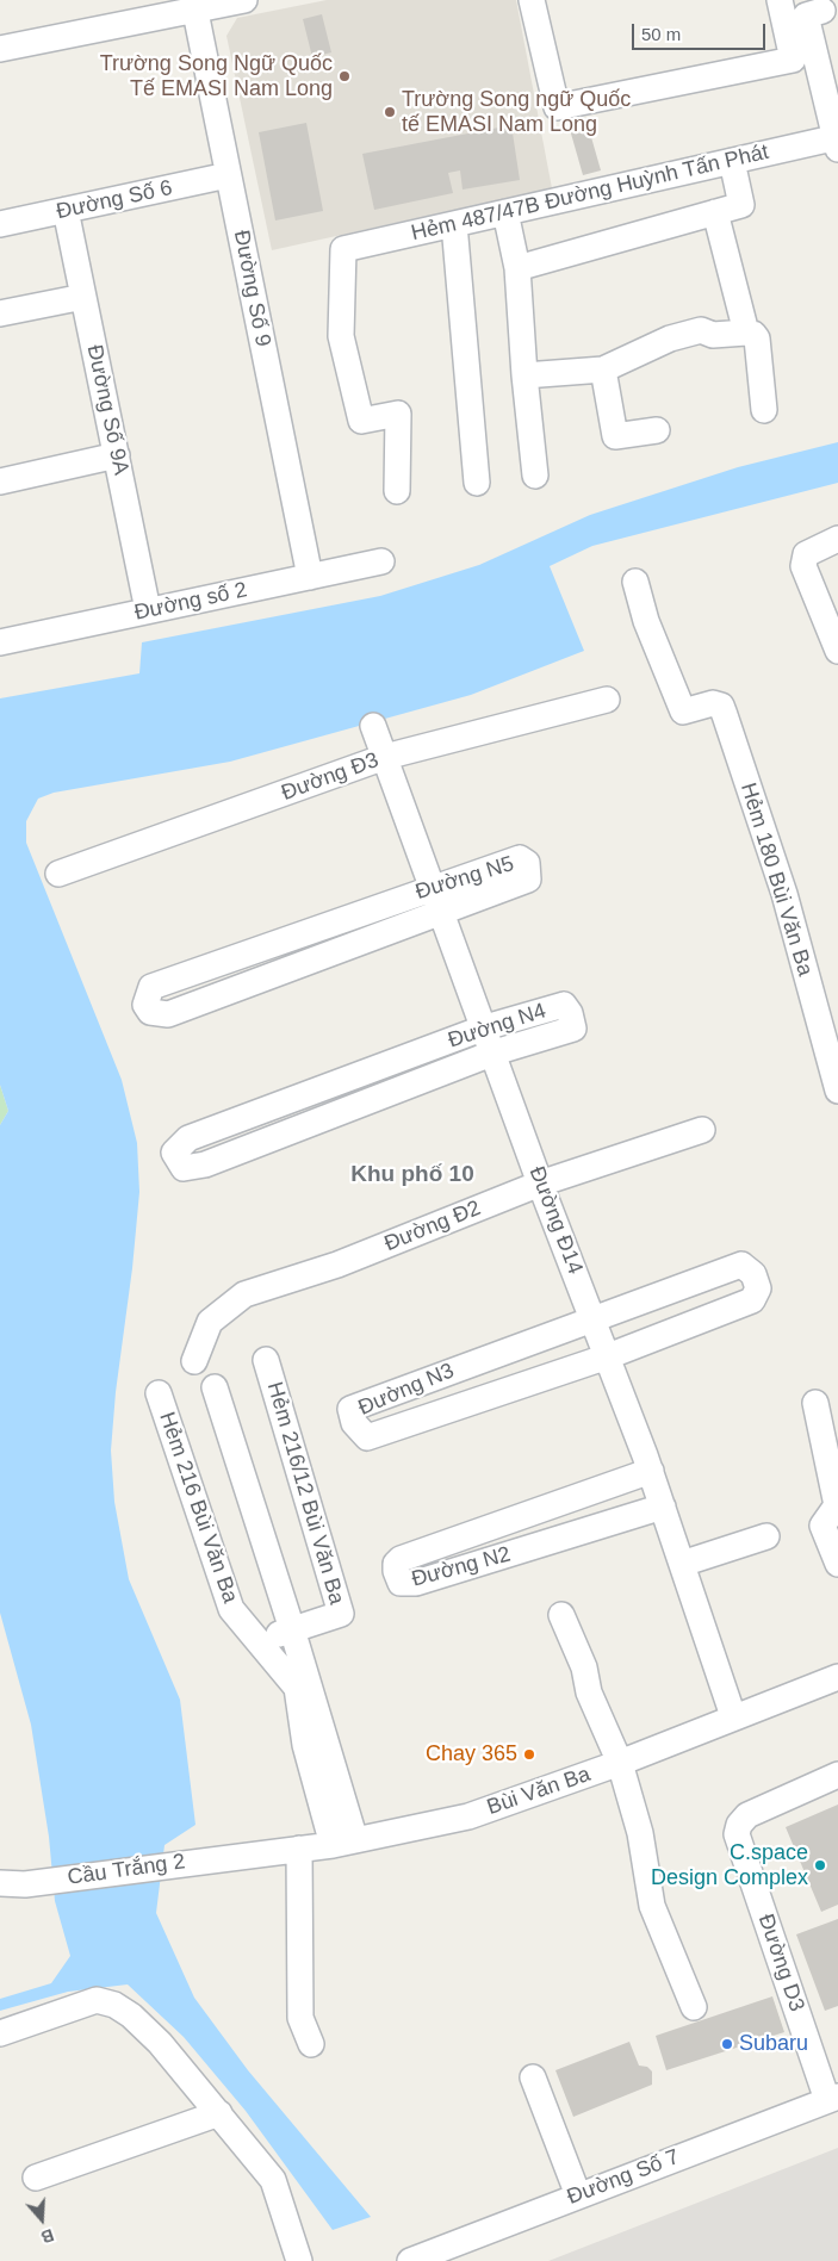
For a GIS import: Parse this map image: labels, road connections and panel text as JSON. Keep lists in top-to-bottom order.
{
  "streets": {
    "street": [
      "Hẻm 487/47B Đường Huỳnh Tấn Phát",
      "Đường Số 6",
      "Đường Số 9",
      "Đường Số 9A",
      "Đường số 2",
      "Đường Đ3",
      "Đường N5",
      "Hẻm 180 Bùi Văn Ba",
      "Đường N4",
      "Đường Đ14",
      "Đường Đ2",
      "Đường N3",
      "Hẻm 216/12 Bùi Văn Ba",
      "Hẻm 216 Bùi Văn Ba",
      "Đường N2",
      "Bùi Văn Ba",
      "Cầu Trắng 2",
      "Đường D3",
      "Đường Số 7"
    ]
  },
  "crossings": [
    ["Đường Số 6", "Đường Số 9"],
    ["Đường Số 6", "Đường Số 9A"],
    ["Đường Số 9", "Đường số 2"],
    ["Đường Số 9A", "Đường số 2"],
    ["Đường Đ3", "Đường Đ14"],
    ["Đường N5", "Đường Đ14"],
    ["Đường N4", "Đường Đ14"],
    ["Đường Đ14", "Đường Đ2"],
    ["Đường Đ14", "Đường N3"],
    ["Đường Đ14", "Đường N2"],
    ["Đường Đ14", "Bùi Văn Ba"],
    ["Hẻm 216/12 Bùi Văn Ba", "Hẻm 216 Bùi Văn Ba"],
    ["Hẻm 216 Bùi Văn Ba", "Bùi Văn Ba"],
    ["Bùi Văn Ba", "Cầu Trắng 2"],
    ["Đường D3", "Đường Số 7"]
  ],
  "districts": ["Khu phố 10"],
  "places": [
    "Trường Song Ngữ Quốc Tế EMASI Nam Long",
    "Trường Song ngữ Quốc tế EMASI Nam Long",
    "Chay 365",
    "C.space Design Complex",
    "Subaru"
  ],
  "scale_bar": "50 m",
  "north": "bottom"
}
